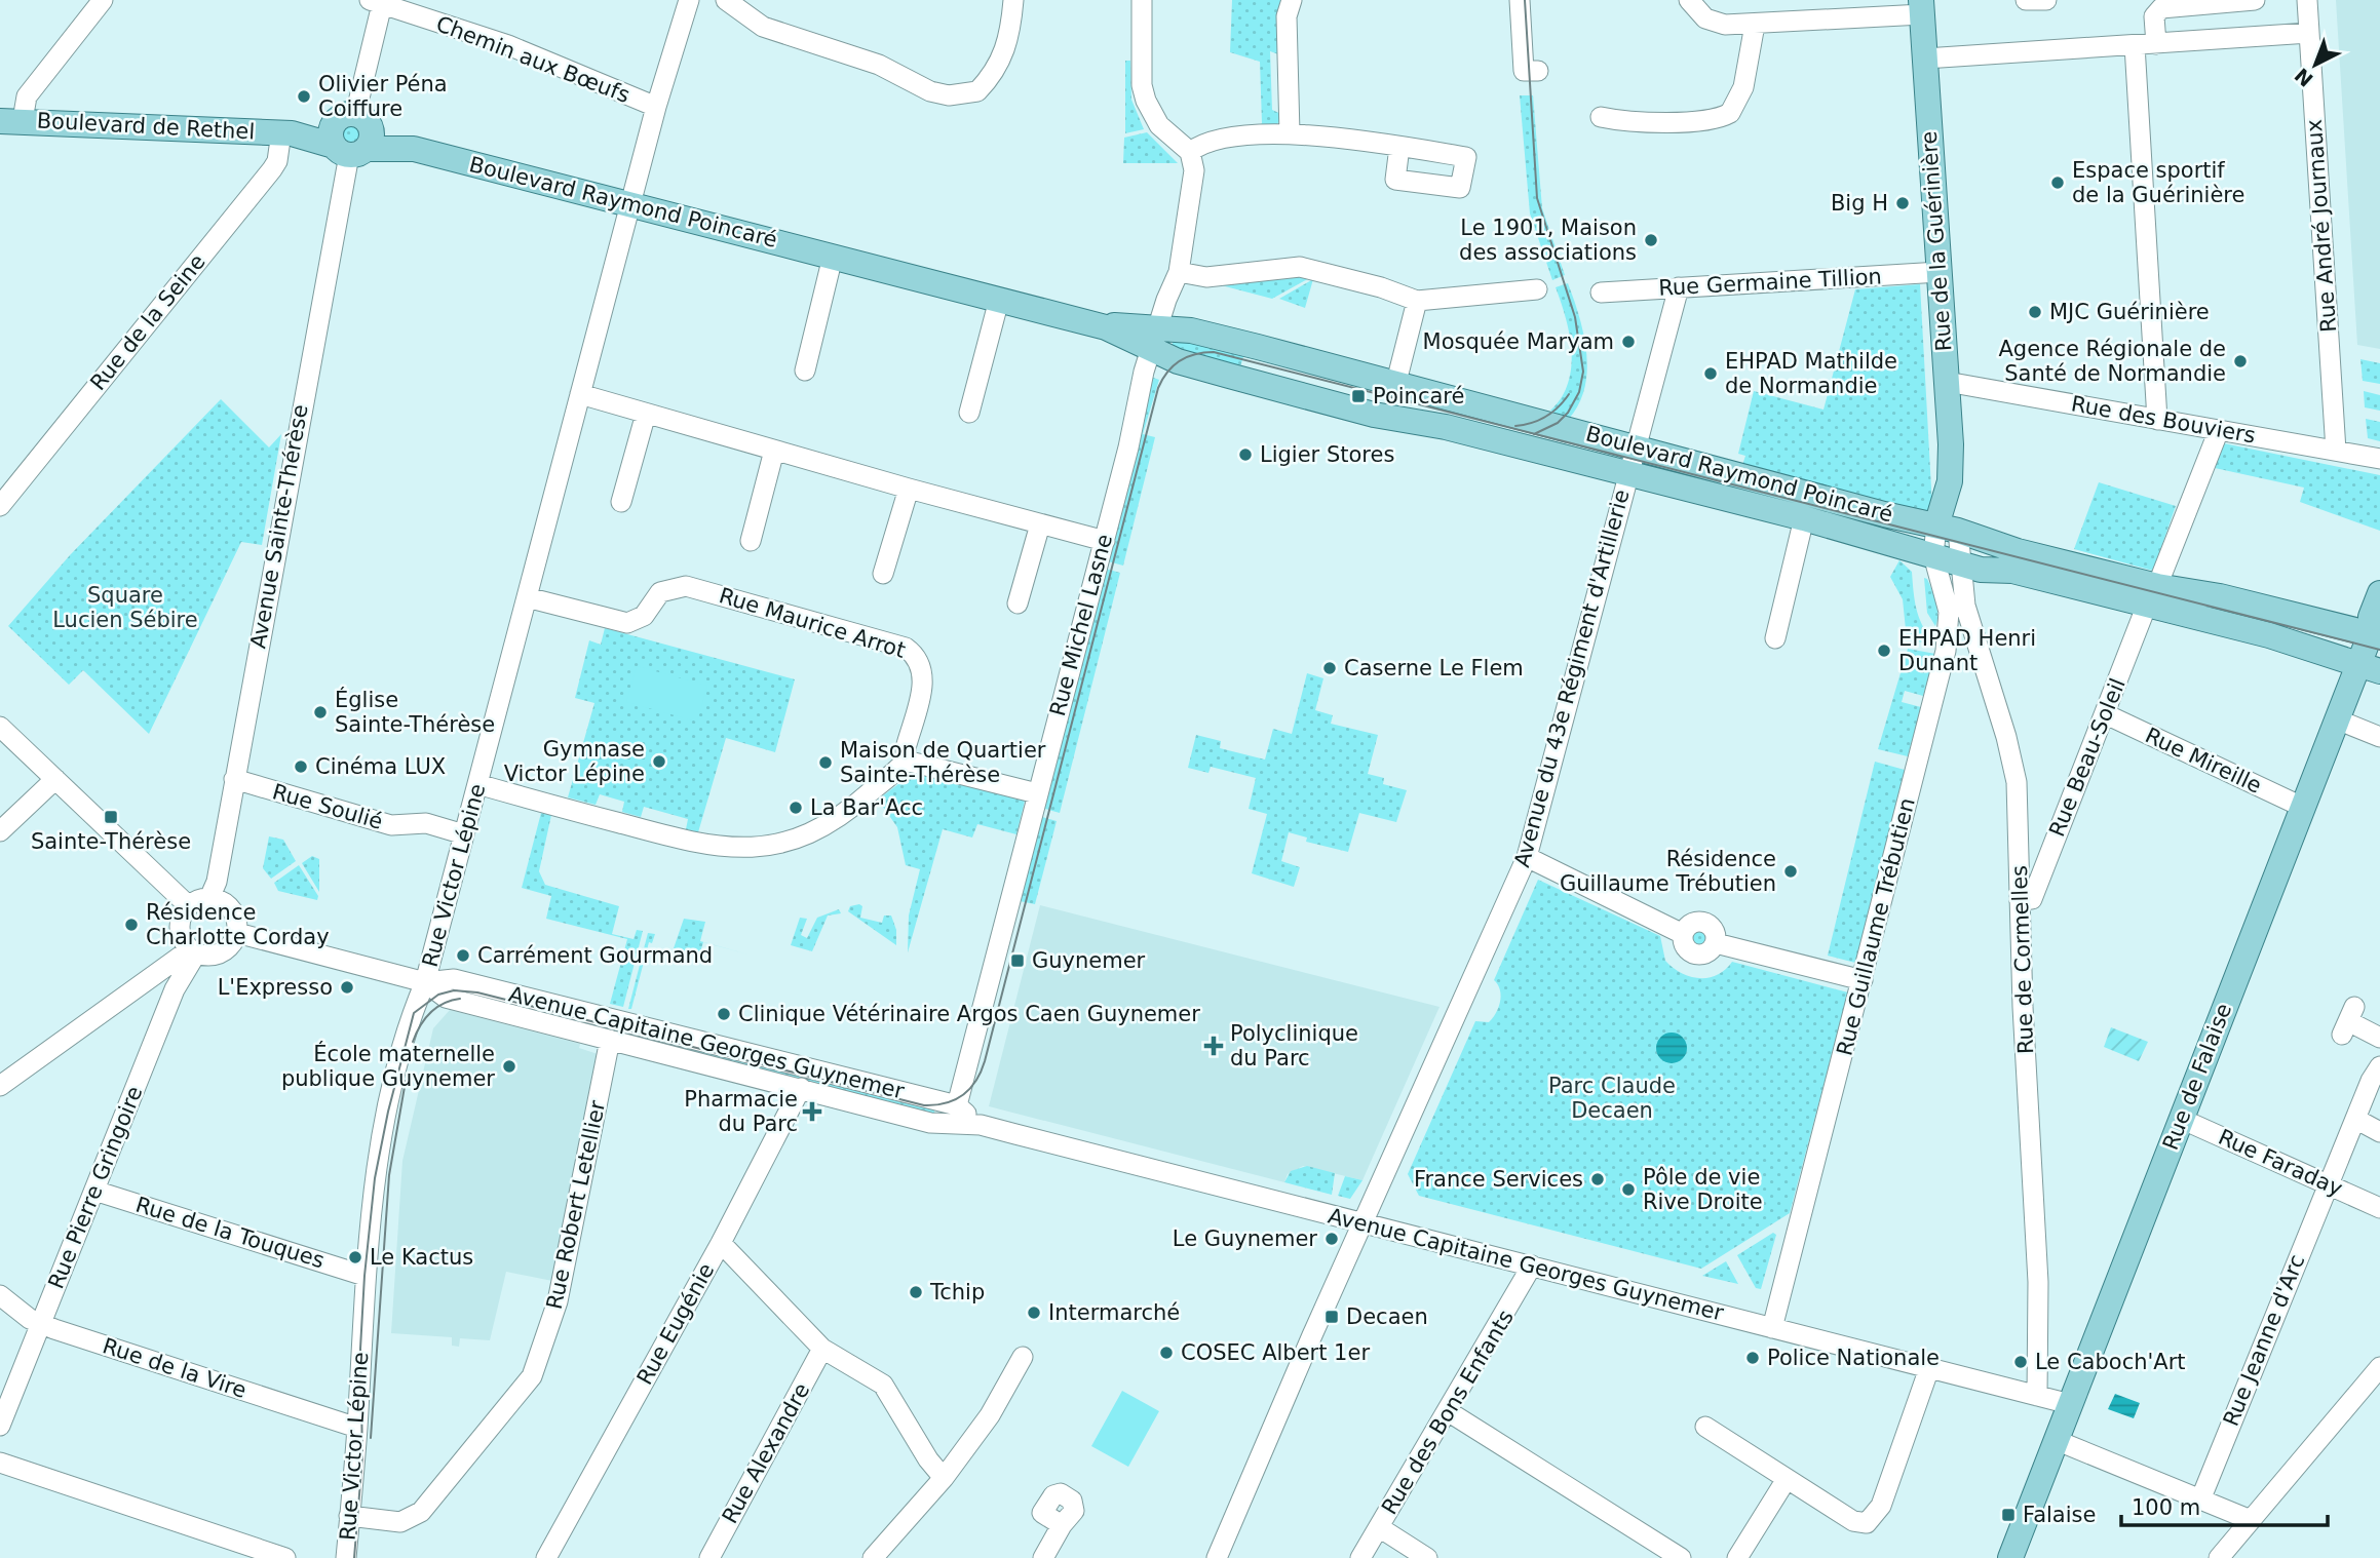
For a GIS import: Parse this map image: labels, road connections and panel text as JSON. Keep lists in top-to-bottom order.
{
  "streets": {
    "main road": [
      "Boulevard de Rethel",
      "Boulevard Raymond Poincaré",
      "Rue de la Guérinière",
      "Rue de Falaise"
    ],
    "street": [
      "Chemin aux Bœufs",
      "Rue André Journaux",
      "Rue Germaine Tillion",
      "Rue de la Seine",
      "Rue des Bouviers",
      "Avenue Sainte-Thérèse",
      "Rue Maurice Arrot",
      "Rue Michel Lasne",
      "Avenue du 43e Régiment d'Artillerie",
      "Rue Beau-Soleil",
      "Rue Mireille",
      "Rue Soulié",
      "Rue Victor Lépine",
      "Rue Guillaume Trébutien",
      "Rue de Cormelles",
      "Avenue Capitaine Georges Guynemer",
      "Rue Faraday",
      "Rue Pierre Gringoire",
      "Rue Robert Letellier",
      "Rue de la Touques",
      "Rue Eugénie",
      "Rue Jeanne d'Arc",
      "Rue de la Vire",
      "Rue des Bons Enfants",
      "Rue Alexandre"
    ]
  },
  "crossings": [
    ["Chemin aux Bœufs", "Avenue Sainte-Thérèse"],
    ["Chemin aux Bœufs", "Rue Victor Lépine"],
    ["Boulevard de Rethel", "Boulevard Raymond Poincaré"],
    ["Boulevard de Rethel", "Rue de la Seine"],
    ["Boulevard de Rethel", "Avenue Sainte-Thérèse"],
    ["Boulevard Raymond Poincaré", "Rue de la Guérinière"],
    ["Boulevard Raymond Poincaré", "Avenue Sainte-Thérèse"],
    ["Boulevard Raymond Poincaré", "Rue Michel Lasne"],
    ["Boulevard Raymond Poincaré", "Avenue du 43e Régiment d'Artillerie"],
    ["Boulevard Raymond Poincaré", "Rue Beau-Soleil"],
    ["Boulevard Raymond Poincaré", "Rue Victor Lépine"],
    ["Boulevard Raymond Poincaré", "Rue Guillaume Trébutien"],
    ["Boulevard Raymond Poincaré", "Rue de Cormelles"],
    ["Boulevard Raymond Poincaré", "Rue de Falaise"],
    ["Rue André Journaux", "Rue des Bouviers"],
    ["Rue de la Guérinière", "Rue Germaine Tillion"],
    ["Rue de la Guérinière", "Rue des Bouviers"],
    ["Rue de la Guérinière", "Rue Guillaume Trébutien"],
    ["Rue de la Guérinière", "Rue de Cormelles"],
    ["Rue Germaine Tillion", "Avenue du 43e Régiment d'Artillerie"],
    ["Rue des Bouviers", "Rue Beau-Soleil"],
    ["Avenue Sainte-Thérèse", "Rue Soulié"],
    ["Avenue Sainte-Thérèse", "Avenue Capitaine Georges Guynemer"],
    ["Avenue Sainte-Thérèse", "Rue Pierre Gringoire"],
    ["Rue Maurice Arrot", "Rue Victor Lépine"],
    ["Rue Michel Lasne", "Avenue Capitaine Georges Guynemer"],
    ["Avenue du 43e Régiment d'Artillerie", "Avenue Capitaine Georges Guynemer"],
    ["Rue Beau-Soleil", "Rue Mireille"],
    ["Rue Beau-Soleil", "Rue de Cormelles"],
    ["Rue Mireille", "Rue de Falaise"],
    ["Rue Soulié", "Rue Victor Lépine"],
    ["Rue Victor Lépine", "Avenue Capitaine Georges Guynemer"],
    ["Rue Victor Lépine", "Rue Robert Letellier"],
    ["Rue Victor Lépine", "Rue de la Touques"],
    ["Rue Victor Lépine", "Rue de la Vire"],
    ["Rue Guillaume Trébutien", "Rue de Cormelles"],
    ["Rue Guillaume Trébutien", "Avenue Capitaine Georges Guynemer"],
    ["Rue de Cormelles", "Avenue Capitaine Georges Guynemer"],
    ["Avenue Capitaine Georges Guynemer", "Rue de Falaise"],
    ["Avenue Capitaine Georges Guynemer", "Rue Pierre Gringoire"],
    ["Avenue Capitaine Georges Guynemer", "Rue Robert Letellier"],
    ["Avenue Capitaine Georges Guynemer", "Rue Eugénie"],
    ["Avenue Capitaine Georges Guynemer", "Rue des Bons Enfants"],
    ["Rue de Falaise", "Rue Faraday"],
    ["Rue Faraday", "Rue Jeanne d'Arc"],
    ["Rue Pierre Gringoire", "Rue de la Touques"],
    ["Rue Pierre Gringoire", "Rue de la Vire"]
  ],
  "parks": ["Square Lucien Sébire", "Parc Claude Decaen"],
  "places": {
    "other": [
      "Olivier Péna Coiffure",
      "Espace sportif de la Guérinière",
      "Big H",
      "Le 1901, Maison des associations",
      "MJC Guérinière",
      "Mosquée Maryam",
      "Agence Régionale de Santé de Normandie",
      "EHPAD Mathilde de Normandie",
      "Ligier Stores",
      "EHPAD Henri Dunant",
      "Caserne Le Flem",
      "Église Sainte-Thérèse",
      "Gymnase Victor Lépine",
      "Maison de Quartier Sainte-Thérèse",
      "Cinéma LUX",
      "La Bar'Acc",
      "Résidence Guillaume Trébutien",
      "Résidence Charlotte Corday",
      "Carrément Gourmand",
      "L'Expresso",
      "Clinique Vétérinaire Argos Caen Guynemer",
      "École maternelle publique Guynemer",
      "France Services",
      "Pôle de vie Rive Droite",
      "Le Guynemer",
      "Le Kactus",
      "Tchip",
      "Intermarché",
      "COSEC Albert 1er",
      "Police Nationale",
      "Le Caboch'Art"
    ],
    "transit": [
      "Poincaré",
      "Sainte-Thérèse",
      "Guynemer",
      "Decaen",
      "Falaise"
    ],
    "health": ["Polyclinique du Parc", "Pharmacie du Parc"]
  },
  "scale_bar": "100 m",
  "north": "bottom left"
}
